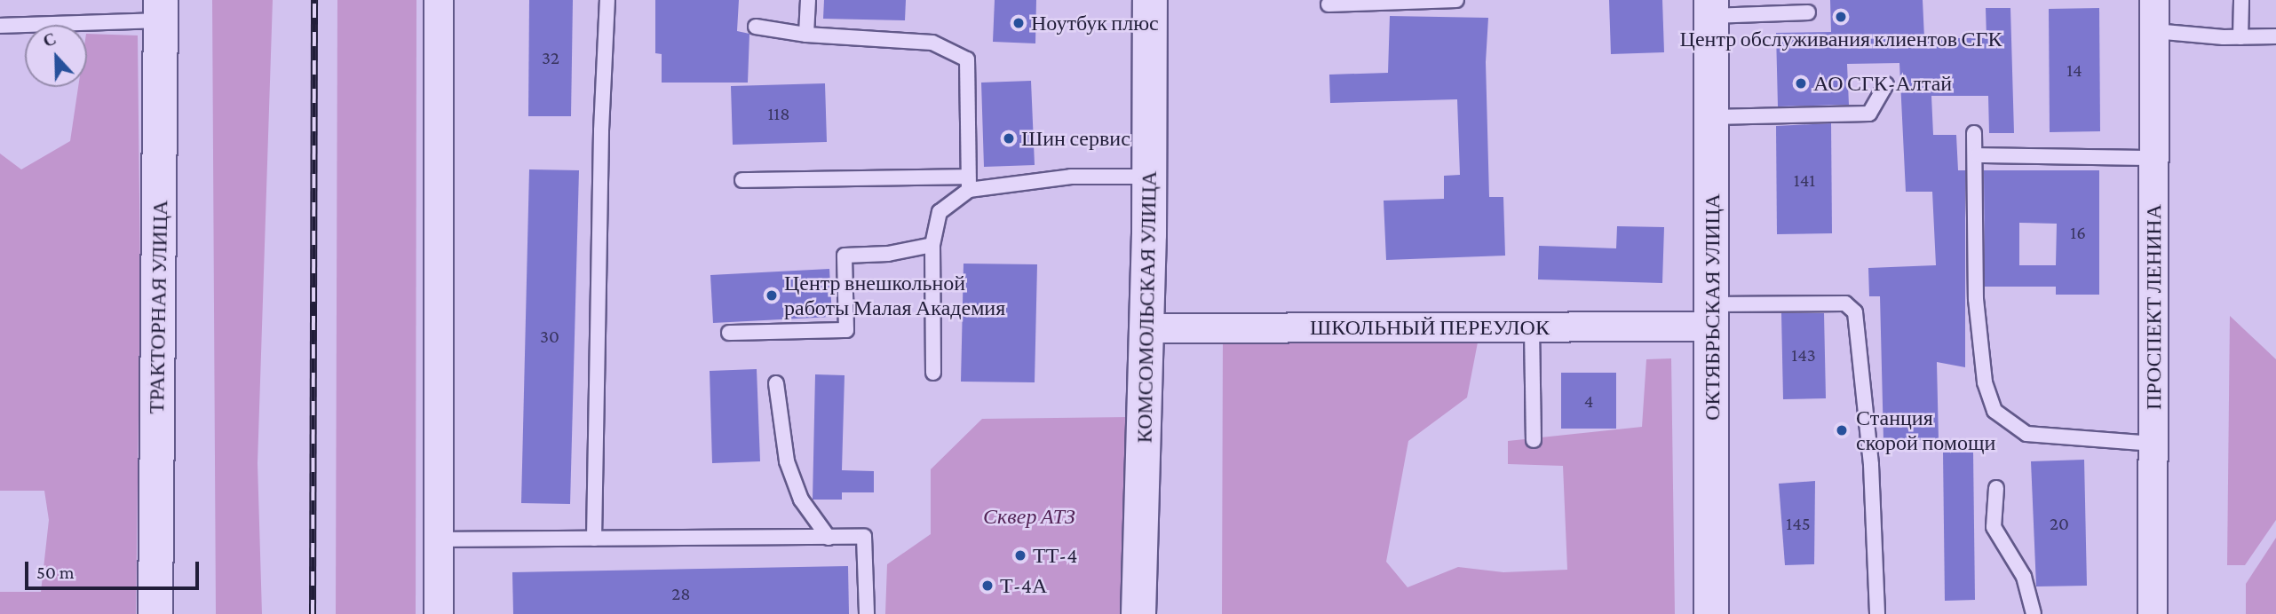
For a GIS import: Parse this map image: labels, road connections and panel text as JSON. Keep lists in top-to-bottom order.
{
  "streets": {
    "main road": ["ТРАКТОРНАЯ УЛИЦА", "КОМСОМОЛЬСКАЯ УЛИЦА", "ОКТЯБРЬСКАЯ УЛИЦА"],
    "street": ["ПРОСПЕКТ ЛЕНИНА", "ШКОЛЬНЫЙ ПЕРЕУЛОК"]
  },
  "crossings": [
    ["КОМСОМОЛЬСКАЯ УЛИЦА", "ШКОЛЬНЫЙ ПЕРЕУЛОК"],
    ["ОКТЯБРЬСКАЯ УЛИЦА", "ШКОЛЬНЫЙ ПЕРЕУЛОК"]
  ],
  "parks": ["Сквер АТЗ"],
  "places": [
    "Центр обслуживания клиентов СГК",
    "Ноутбук плюс",
    "АО СГК-Алтай",
    "Шин сервис",
    "Центр внешкольной работы Малая Академия",
    "Станция скорой помощи",
    "ТТ-4",
    "Т-4А"
  ],
  "house_numbers": [
    "32",
    "14",
    "118",
    "141",
    "16",
    "30",
    "143",
    "4",
    "145",
    "20",
    "28"
  ],
  "scale_bar": "50 m",
  "north": "top"
}
